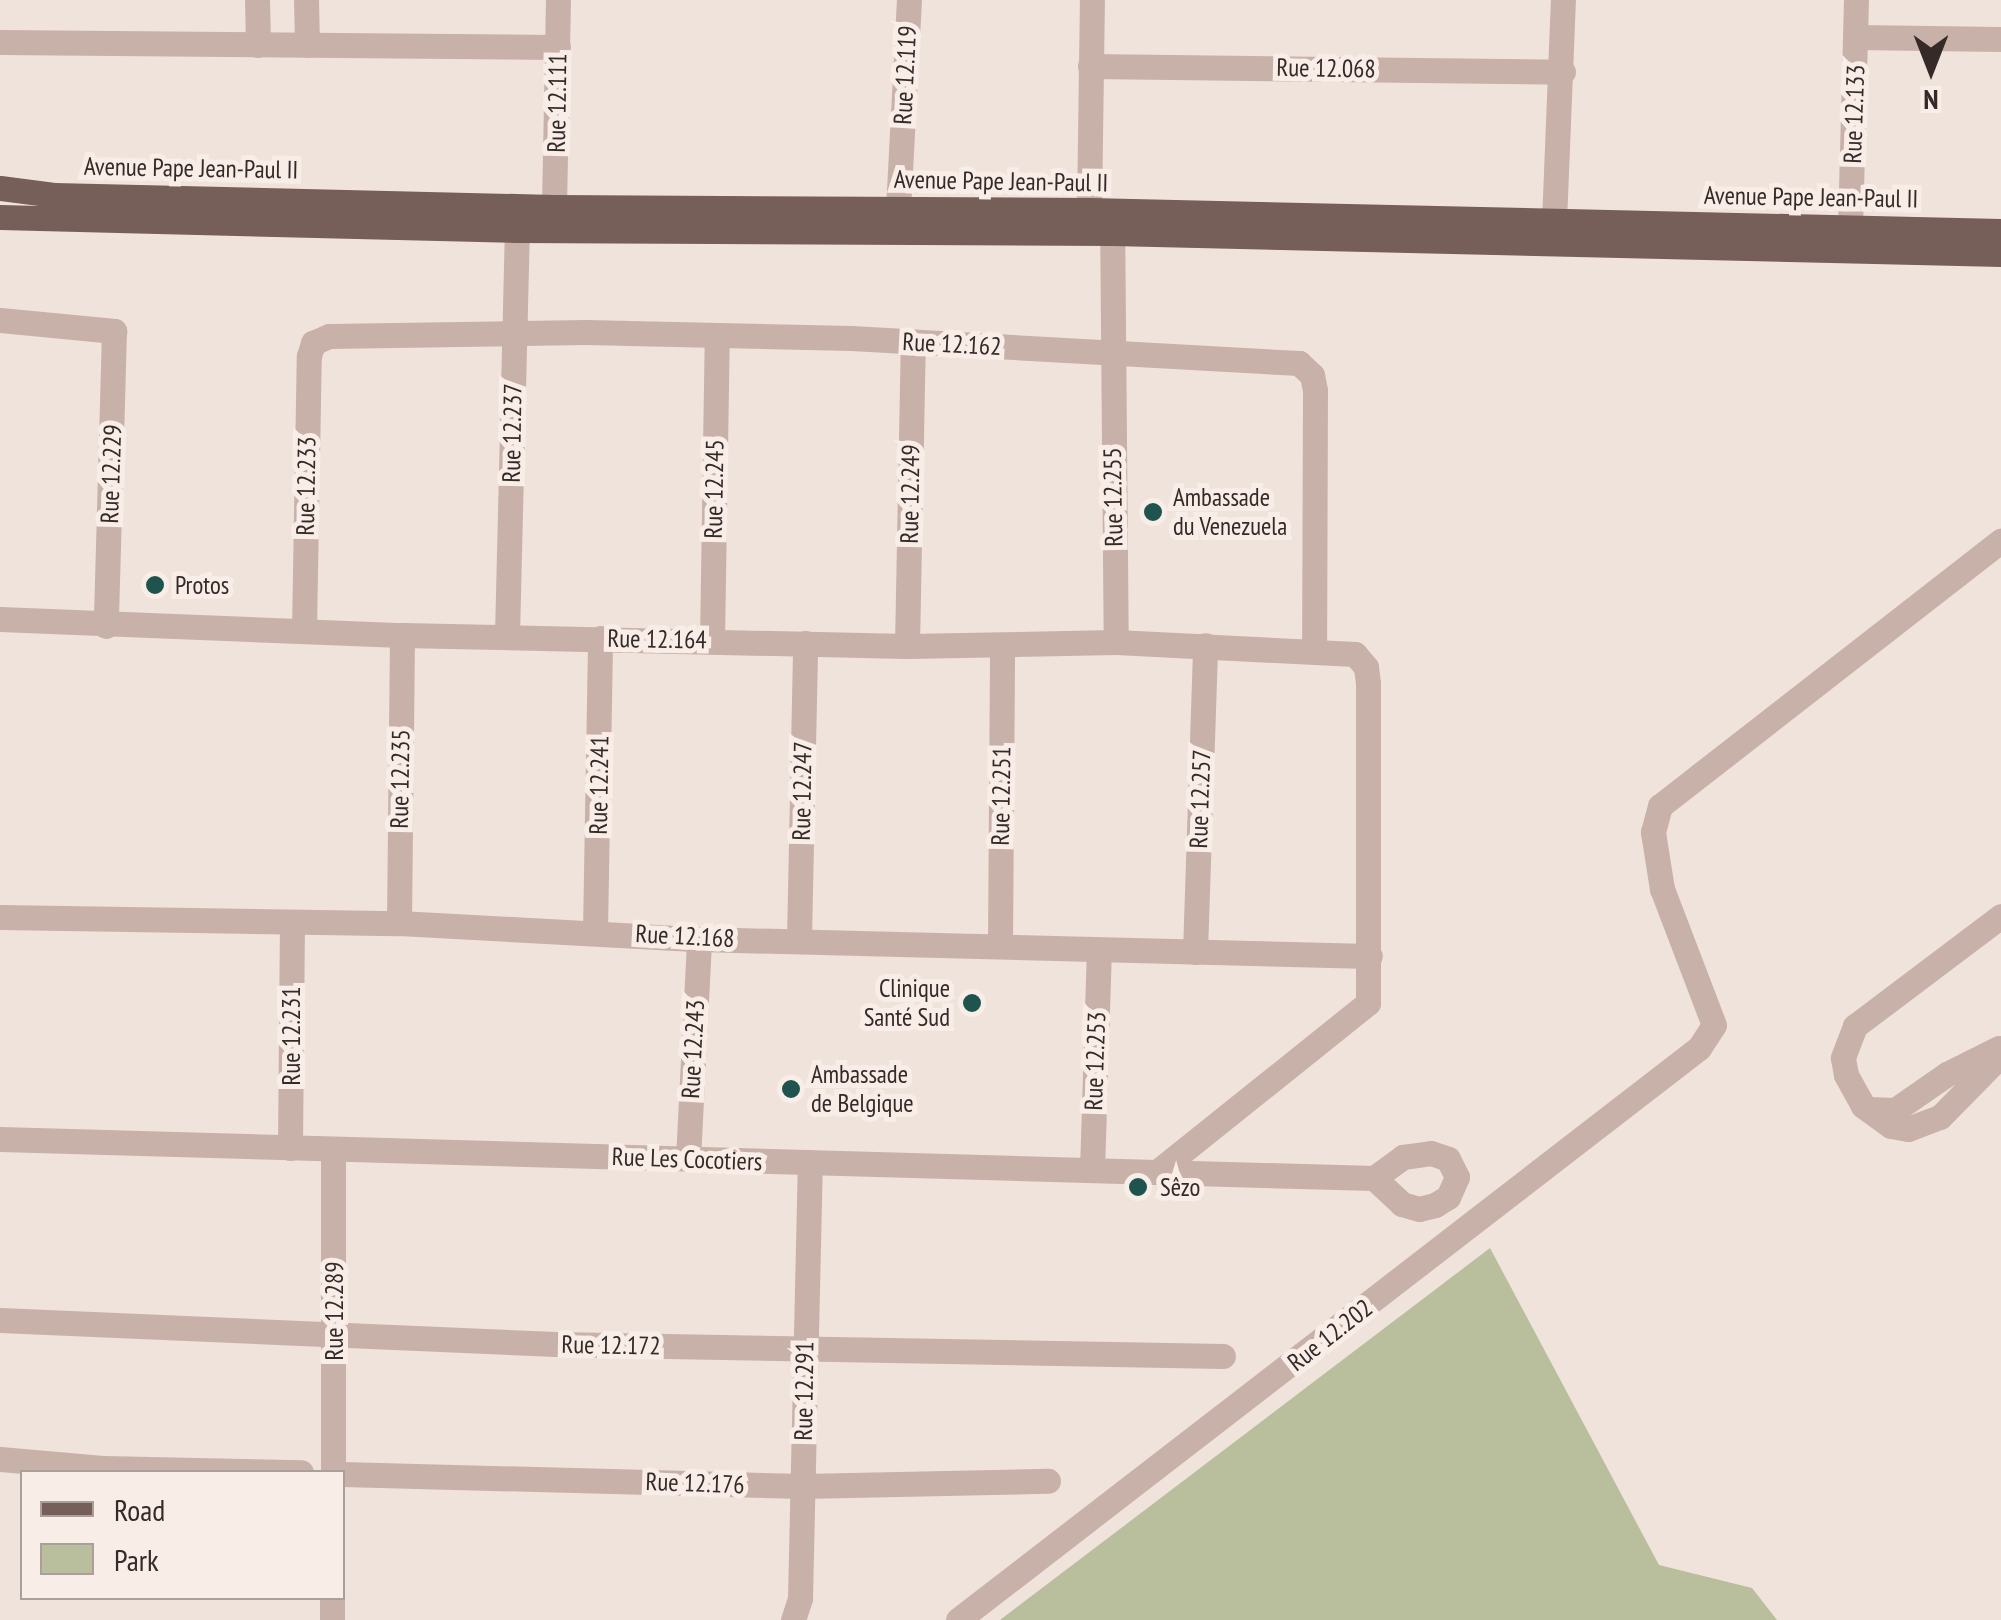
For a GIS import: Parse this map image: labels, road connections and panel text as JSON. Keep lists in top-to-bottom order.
{
  "streets": {
    "main road": ["Avenue Pape Jean-Paul II"],
    "street": [
      "Rue 12.068",
      "Rue 12.119",
      "Rue 12.111",
      "Rue 12.133",
      "Rue 12.162",
      "Rue 12.237",
      "Rue 12.229",
      "Rue 12.233",
      "Rue 12.245",
      "Rue 12.249",
      "Rue 12.255",
      "Rue 12.164",
      "Rue 12.235",
      "Rue 12.241",
      "Rue 12.247",
      "Rue 12.251",
      "Rue 12.257",
      "Rue 12.168",
      "Rue 12.231",
      "Rue 12.243",
      "Rue 12.253",
      "Rue Les Cocotiers",
      "Rue 12.289",
      "Rue 12.202",
      "Rue 12.172",
      "Rue 12.291",
      "Rue 12.176"
    ]
  },
  "crossings": [
    ["Rue 12.068", "Rue 12.255"],
    ["Rue 12.119", "Avenue Pape Jean-Paul II"],
    ["Rue 12.111", "Avenue Pape Jean-Paul II"],
    ["Rue 12.133", "Avenue Pape Jean-Paul II"],
    ["Avenue Pape Jean-Paul II", "Rue 12.237"],
    ["Avenue Pape Jean-Paul II", "Rue 12.255"],
    ["Rue 12.162", "Rue 12.237"],
    ["Rue 12.162", "Rue 12.233"],
    ["Rue 12.162", "Rue 12.245"],
    ["Rue 12.162", "Rue 12.249"],
    ["Rue 12.162", "Rue 12.255"],
    ["Rue 12.162", "Rue 12.164"],
    ["Rue 12.237", "Rue 12.164"],
    ["Rue 12.229", "Rue 12.164"],
    ["Rue 12.233", "Rue 12.164"],
    ["Rue 12.245", "Rue 12.164"],
    ["Rue 12.249", "Rue 12.164"],
    ["Rue 12.255", "Rue 12.164"],
    ["Rue 12.164", "Rue 12.235"],
    ["Rue 12.164", "Rue 12.241"],
    ["Rue 12.164", "Rue 12.247"],
    ["Rue 12.164", "Rue 12.251"],
    ["Rue 12.164", "Rue 12.257"],
    ["Rue 12.164", "Rue 12.168"],
    ["Rue 12.164", "Rue Les Cocotiers"],
    ["Rue 12.235", "Rue 12.168"],
    ["Rue 12.241", "Rue 12.168"],
    ["Rue 12.247", "Rue 12.168"],
    ["Rue 12.251", "Rue 12.168"],
    ["Rue 12.257", "Rue 12.168"],
    ["Rue 12.168", "Rue 12.231"],
    ["Rue 12.168", "Rue 12.243"],
    ["Rue 12.168", "Rue 12.253"],
    ["Rue 12.231", "Rue Les Cocotiers"],
    ["Rue 12.243", "Rue Les Cocotiers"],
    ["Rue 12.253", "Rue Les Cocotiers"],
    ["Rue Les Cocotiers", "Rue 12.289"],
    ["Rue Les Cocotiers", "Rue 12.291"],
    ["Rue 12.289", "Rue 12.172"],
    ["Rue 12.172", "Rue 12.291"],
    ["Rue 12.291", "Rue 12.176"]
  ],
  "places": [
    "Ambassade du Venezuela",
    "Protos",
    "Clinique Santé Sud",
    "Ambassade de Belgique",
    "Sêzo"
  ],
  "legend": ["Road", "Park"],
  "north": "bottom"
}
